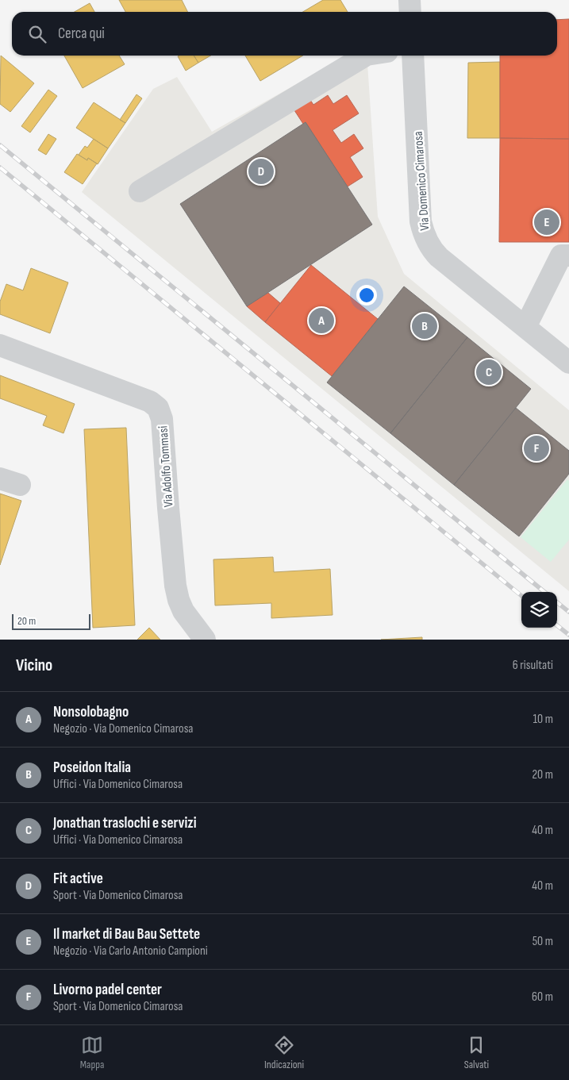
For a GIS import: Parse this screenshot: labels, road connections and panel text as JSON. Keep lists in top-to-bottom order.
{
  "streets": {
    "street": ["Via Domenico Cimarosa", "Via Adolfo Tommasi"]
  },
  "scale_bar": "20 m",
  "page": {
    "search": "Cerca qui",
    "pins": [
      "D",
      "E",
      "A",
      "B",
      "C",
      "F"
    ],
    "scale": "20 m",
    "heading": ["Vicino", "6 risultati"],
    "list": [
      {
        "mark": "A",
        "name": "Nonsolobagno",
        "note": "Negozio · Via Domenico Cimarosa",
        "value": "10 m"
      },
      {
        "mark": "B",
        "name": "Poseidon Italia",
        "note": "Uffici · Via Domenico Cimarosa",
        "value": "20 m"
      },
      {
        "mark": "C",
        "name": "Jonathan traslochi e servizi",
        "note": "Uffici · Via Domenico Cimarosa",
        "value": "40 m"
      },
      {
        "mark": "D",
        "name": "Fit active",
        "note": "Sport · Via Domenico Cimarosa",
        "value": "40 m"
      },
      {
        "mark": "E",
        "name": "Il market di Bau Bau Settete",
        "note": "Negozio · Via Carlo Antonio Campioni",
        "value": "50 m"
      },
      {
        "mark": "F",
        "name": "Livorno padel center",
        "note": "Sport · Via Domenico Cimarosa",
        "value": "60 m"
      }
    ],
    "nav": ["Mappa", "Indicazioni", "Salvati"]
  }
}
